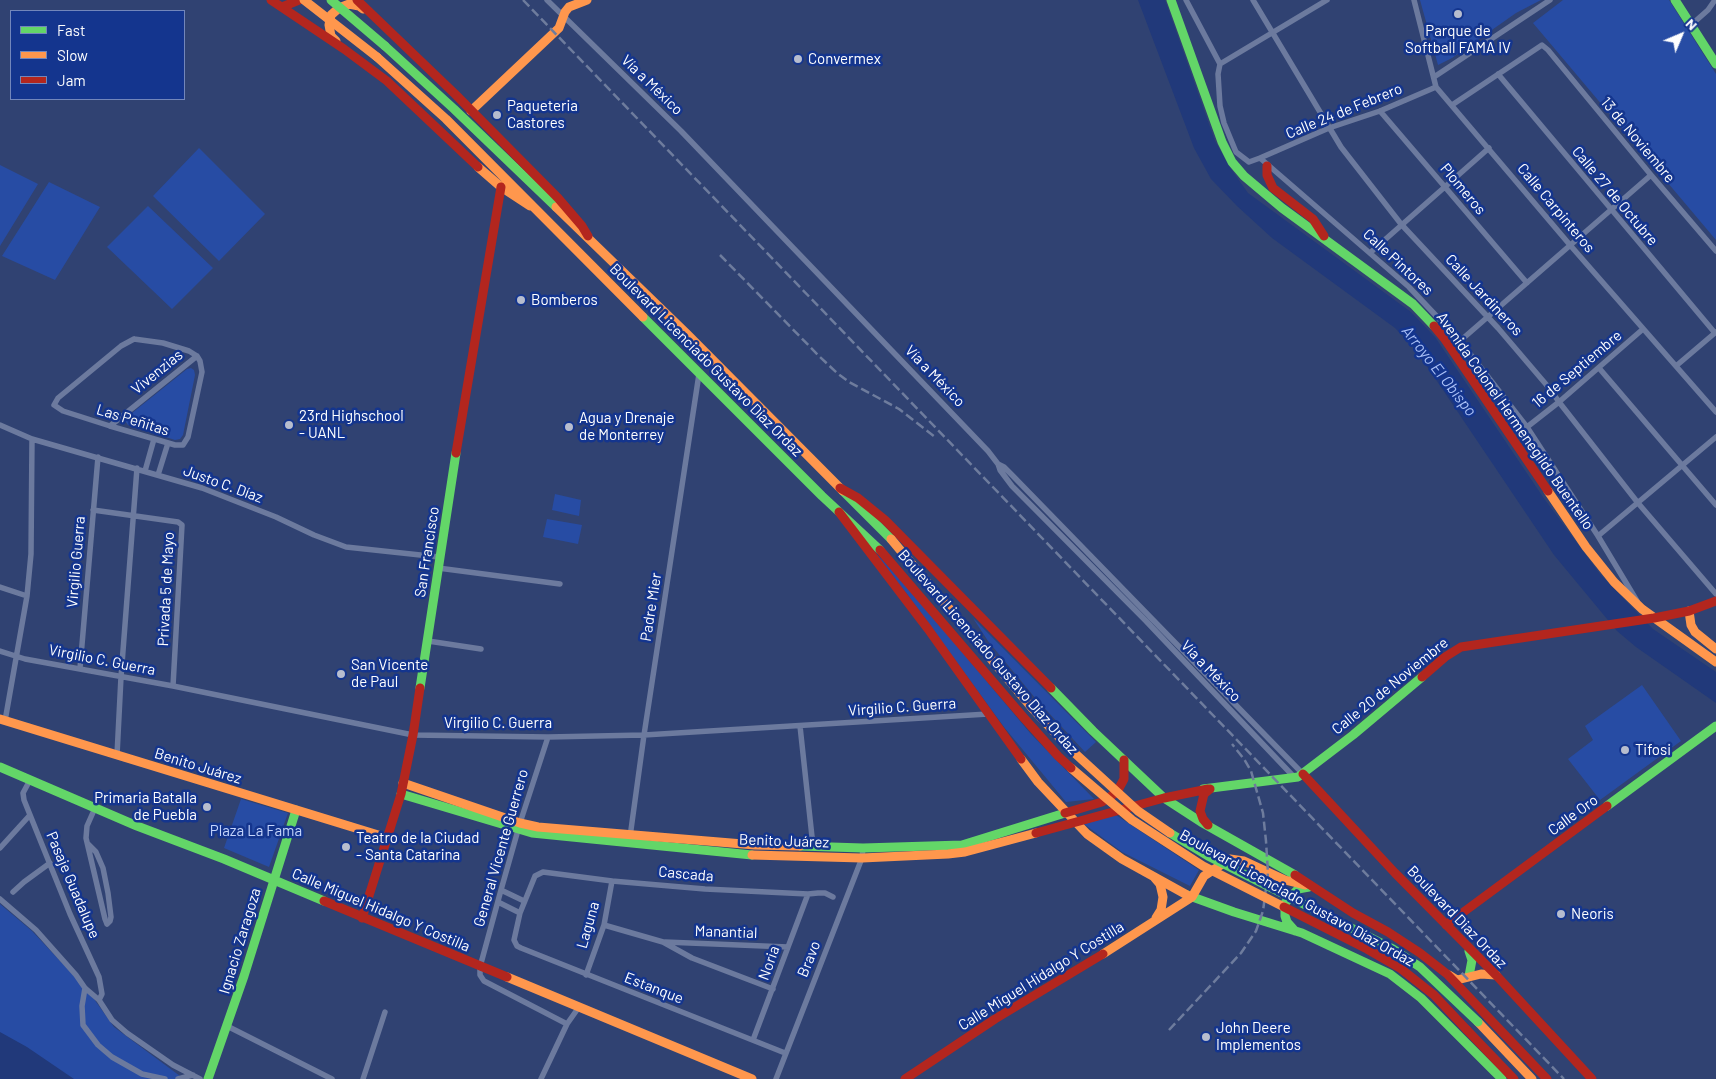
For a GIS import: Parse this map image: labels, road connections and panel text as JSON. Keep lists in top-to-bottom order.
{
  "streets": {
    "street": [
      "Vía a México",
      "Calle 24 de Febrero",
      "13 de Noviembre",
      "Plomeros",
      "Calle 27 de Octubre",
      "Calle Carpinteros",
      "Calle Pintores",
      "Calle Jardineros",
      "Boulevard Licenciado Gustavo Díaz Ordaz",
      "16 de Septiembre",
      "Vivenzias",
      "Las Peñitas",
      "Avenida Colonel Hermenegildo Buentello",
      "Justo C. Díaz",
      "San Francisco",
      "Virgilio Guerra",
      "Privada 5 de Mayo",
      "Padre Mier",
      "Virgilio C. Guerra",
      "Calle 20 de Noviembre",
      "Benito Juárez",
      "Calle Oro",
      "General Vicente Guerrero",
      "Cascada",
      "Pasaje Guadalupe",
      "Calle Miguel Hidalgo Y Costilla",
      "Boulevard Diaz Ordaz",
      "Laguna",
      "Manantial",
      "Ignacio Zaragoza",
      "Bravo",
      "Noria",
      "Estanque"
    ]
  },
  "crossings": [
    ["Vía a México", "Calle 20 de Noviembre"],
    ["Vía a México", "Boulevard Diaz Ordaz"],
    ["Calle 24 de Febrero", "Plomeros"],
    ["Calle 24 de Febrero", "Calle Carpinteros"],
    ["Calle 24 de Febrero", "Calle Pintores"],
    ["Calle 24 de Febrero", "Calle Jardineros"],
    ["13 de Noviembre", "Calle 27 de Octubre"],
    ["Calle Carpinteros", "16 de Septiembre"],
    ["Calle Pintores", "16 de Septiembre"],
    ["Calle Pintores", "Avenida Colonel Hermenegildo Buentello"],
    ["Calle Jardineros", "16 de Septiembre"],
    ["Boulevard Licenciado Gustavo Díaz Ordaz", "San Francisco"],
    ["Boulevard Licenciado Gustavo Díaz Ordaz", "Padre Mier"],
    ["Vivenzias", "Las Peñitas"],
    ["Avenida Colonel Hermenegildo Buentello", "Calle 20 de Noviembre"],
    ["Justo C. Díaz", "San Francisco"],
    ["Justo C. Díaz", "Virgilio Guerra"],
    ["San Francisco", "Virgilio C. Guerra"],
    ["San Francisco", "Benito Juárez"],
    ["San Francisco", "Calle Miguel Hidalgo Y Costilla"],
    ["Virgilio Guerra", "Virgilio C. Guerra"],
    ["Privada 5 de Mayo", "Virgilio C. Guerra"],
    ["Padre Mier", "Virgilio C. Guerra"],
    ["Padre Mier", "Benito Juárez"],
    ["Virgilio C. Guerra", "General Vicente Guerrero"],
    ["Calle 20 de Noviembre", "Boulevard Diaz Ordaz"],
    ["Benito Juárez", "General Vicente Guerrero"],
    ["Benito Juárez", "Ignacio Zaragoza"],
    ["Benito Juárez", "Bravo"],
    ["Calle Oro", "Boulevard Diaz Ordaz"],
    ["General Vicente Guerrero", "Calle Miguel Hidalgo Y Costilla"],
    ["Cascada", "Laguna"],
    ["Cascada", "Noria"],
    ["Pasaje Guadalupe", "Calle Miguel Hidalgo Y Costilla"],
    ["Calle Miguel Hidalgo Y Costilla", "Ignacio Zaragoza"],
    ["Laguna", "Manantial"],
    ["Laguna", "Estanque"],
    ["Manantial", "Noria"],
    ["Bravo", "Estanque"],
    ["Noria", "Estanque"]
  ],
  "water": ["Arroyo El Obispo"],
  "parks": ["Plaza La Fama"],
  "places": [
    "Parque de Softball FAMA IV",
    "Convermex",
    "Paqueteria Castores",
    "Bomberos",
    "23rd Highschool - UANL",
    "Agua y Drenaje de Monterrey",
    "San Vicente de Paul",
    "Tifosi",
    "Primaria Batalla de Puebla",
    "Teatro de la Ciudad - Santa Catarina",
    "Neoris",
    "John Deere Implementos"
  ],
  "legend": ["Fast", "Slow", "Jam"],
  "north": "top right"
}
